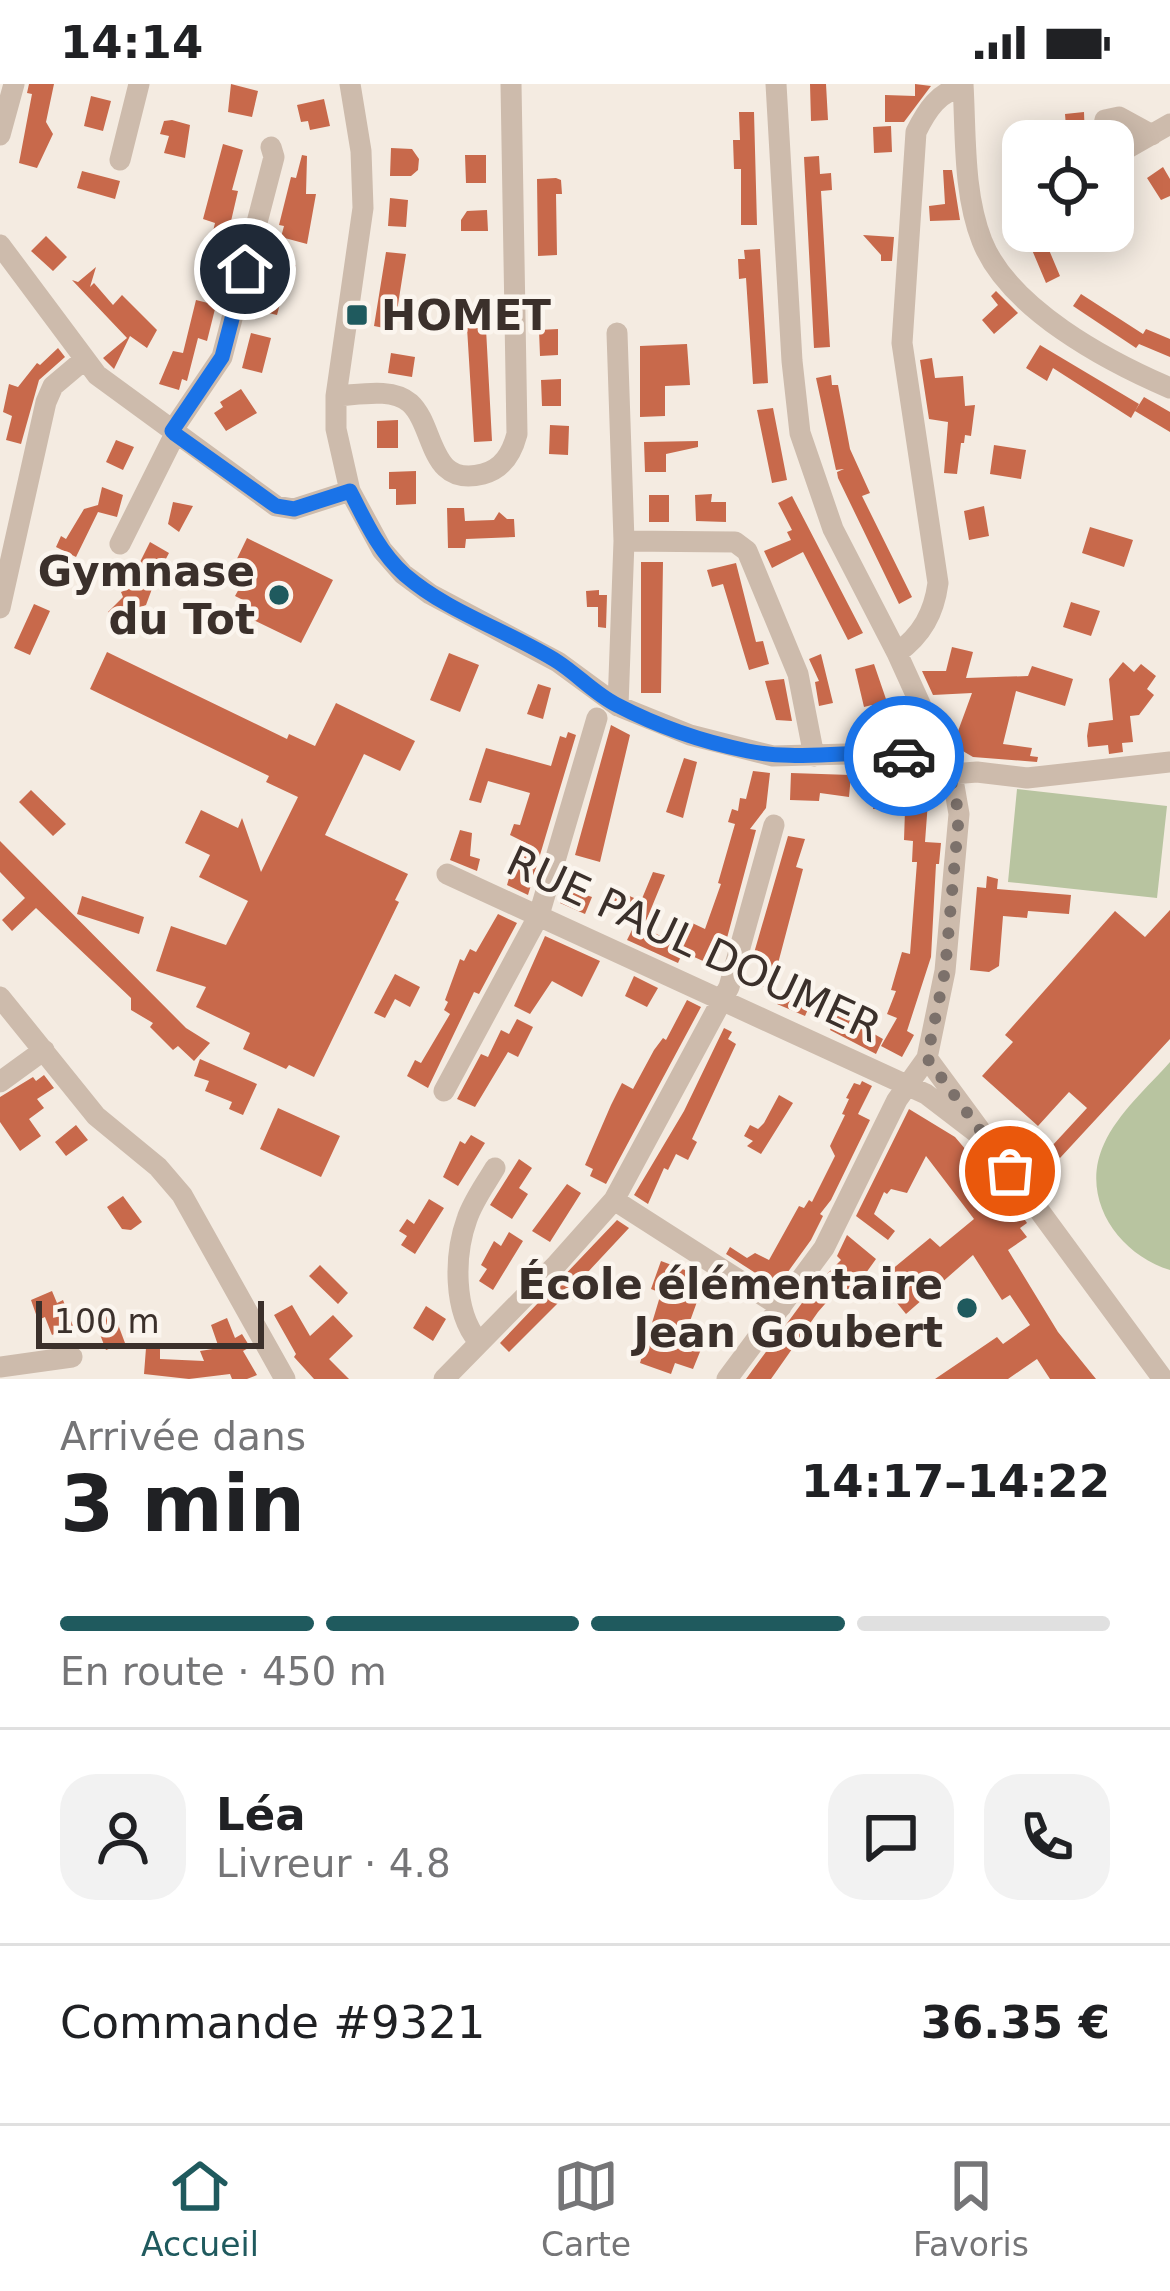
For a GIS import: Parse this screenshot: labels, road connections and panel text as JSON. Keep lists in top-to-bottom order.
{
  "streets": {
    "street": ["RUE PAUL DOUMER"]
  },
  "places": {
    "transit": ["HOMET"],
    "other": ["Gymnase du Tot", "École élémentaire Jean Goubert"]
  },
  "scale_bar": "100 m",
  "page": {
    "status": "14:14",
    "scale": "100 m",
    "heading": ["3 min", "Arrivée dans", "14:17–14:22"],
    "panel": [
      "Léa",
      "Livreur · 4.8",
      "Commande #9321",
      "36.35 €"
    ],
    "bar": "En route · 450 m",
    "tabs": ["Accueil", "Carte", "Favoris"]
  }
}
